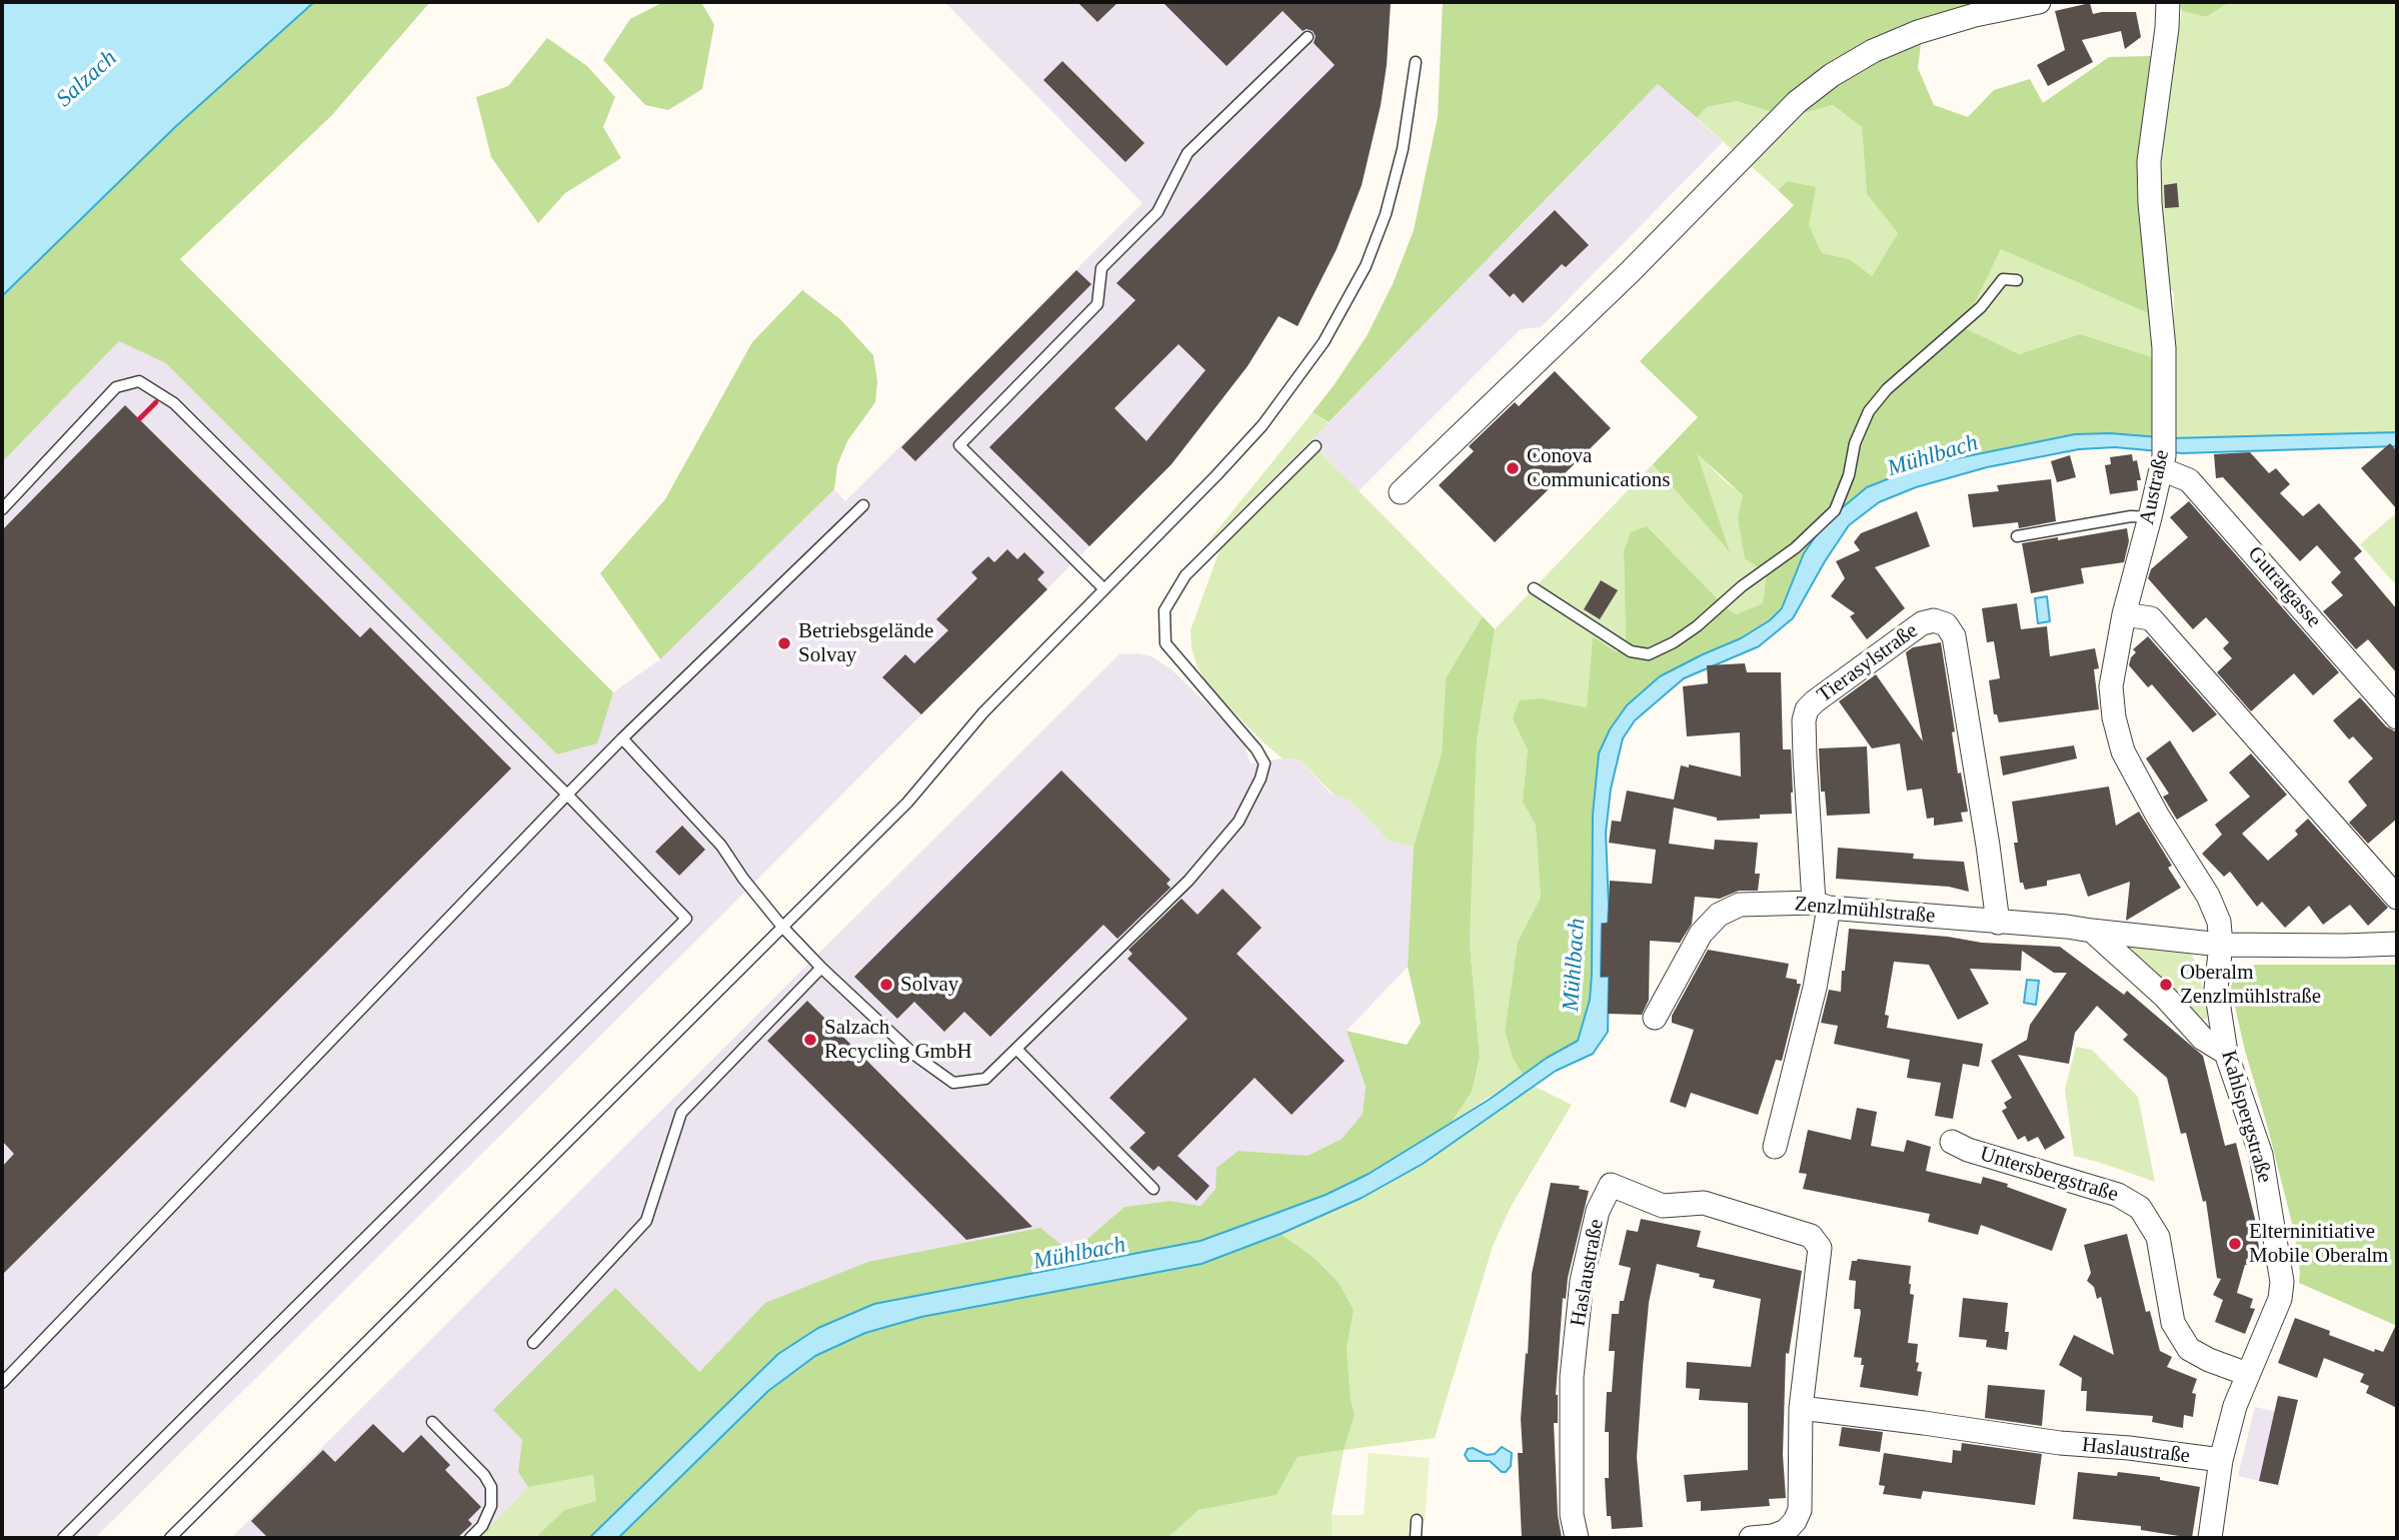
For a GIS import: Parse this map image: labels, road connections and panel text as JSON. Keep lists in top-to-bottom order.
{
  "streets": {
    "street": [
      "Austraße",
      "Gutratgasse",
      "Tierasylstraße",
      "Zenzlmühlstraße",
      "Kahlspergstraße",
      "Untersbergstraße",
      "Haslaustraße"
    ]
  },
  "crossings": [
    ["Austraße", "Gutratgasse"],
    ["Austraße", "Zenzlmühlstraße"],
    ["Austraße", "Kahlspergstraße"],
    ["Tierasylstraße", "Zenzlmühlstraße"],
    ["Zenzlmühlstraße", "Kahlspergstraße"],
    ["Kahlspergstraße", "Untersbergstraße"],
    ["Kahlspergstraße", "Haslaustraße"]
  ],
  "water": ["Salzach", "Mühlbach"],
  "places": [
    "Conova Communications",
    "Betriebsgelände Solvay",
    "Solvay",
    "Oberalm Zenzlmühlstraße",
    "Salzach Recycling GmbH",
    "Elterninitiative Mobile Oberalm"
  ]
}
